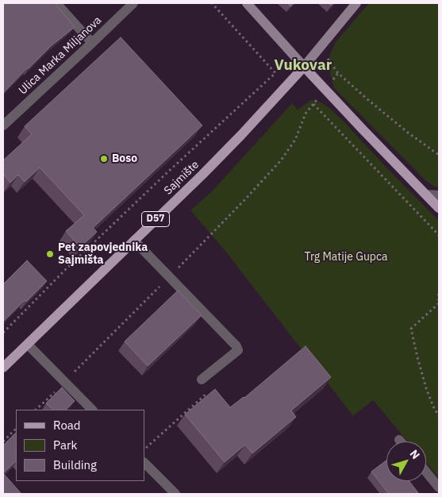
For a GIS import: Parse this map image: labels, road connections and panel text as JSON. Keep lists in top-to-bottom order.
{
  "streets": {
    "main road": ["Sajmište", "D57"],
    "street": ["Ulica Marka Miljanova"]
  },
  "districts": ["Vukovar"],
  "parks": ["Trg Matije Gupca"],
  "places": ["Boso", "Pet zapovjednika Sajmišta"],
  "legend": ["Road", "Park", "Building"],
  "north": "top right"
}
